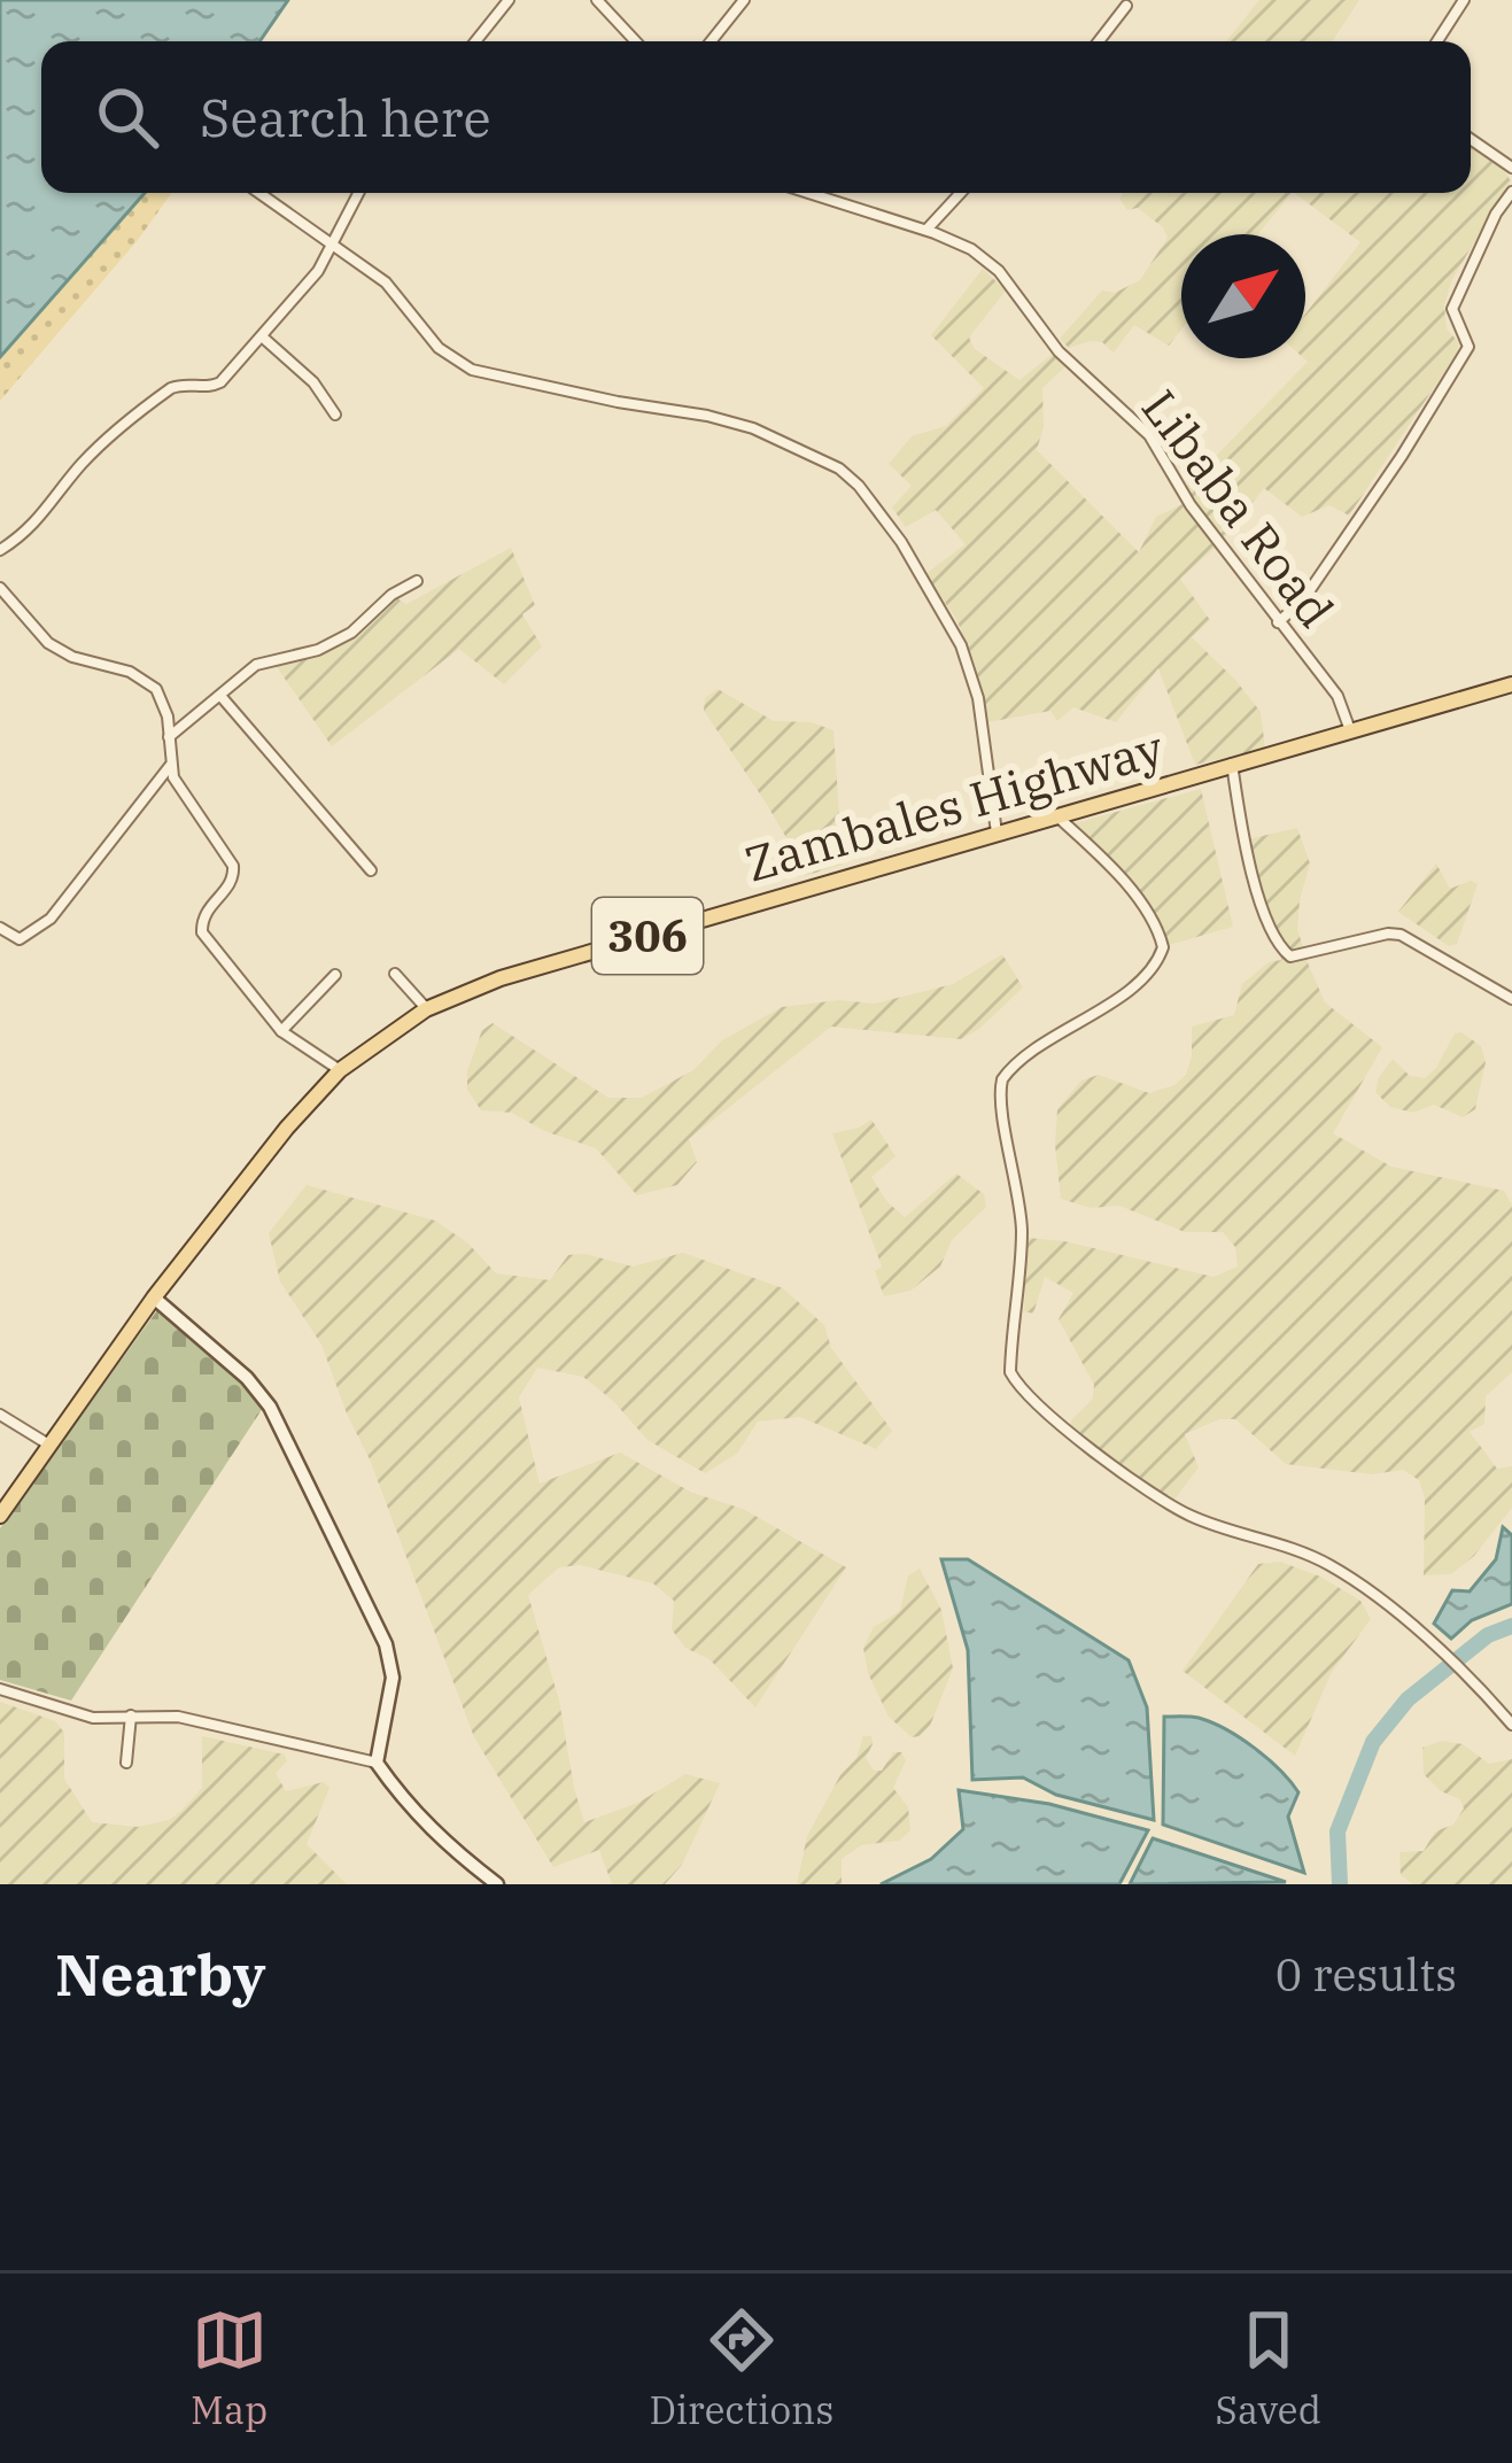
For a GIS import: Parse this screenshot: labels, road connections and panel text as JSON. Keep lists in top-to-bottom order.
{
  "streets": {
    "main road": ["Zambales Highway", "306"],
    "street": ["Libaba Road"]
  },
  "crossings": [
    ["Libaba Road", "Zambales Highway"]
  ],
  "north": "top right",
  "page": {
    "search": "Search here",
    "heading": ["Nearby", "0 results"],
    "nav": ["Map", "Directions", "Saved"]
  }
}
